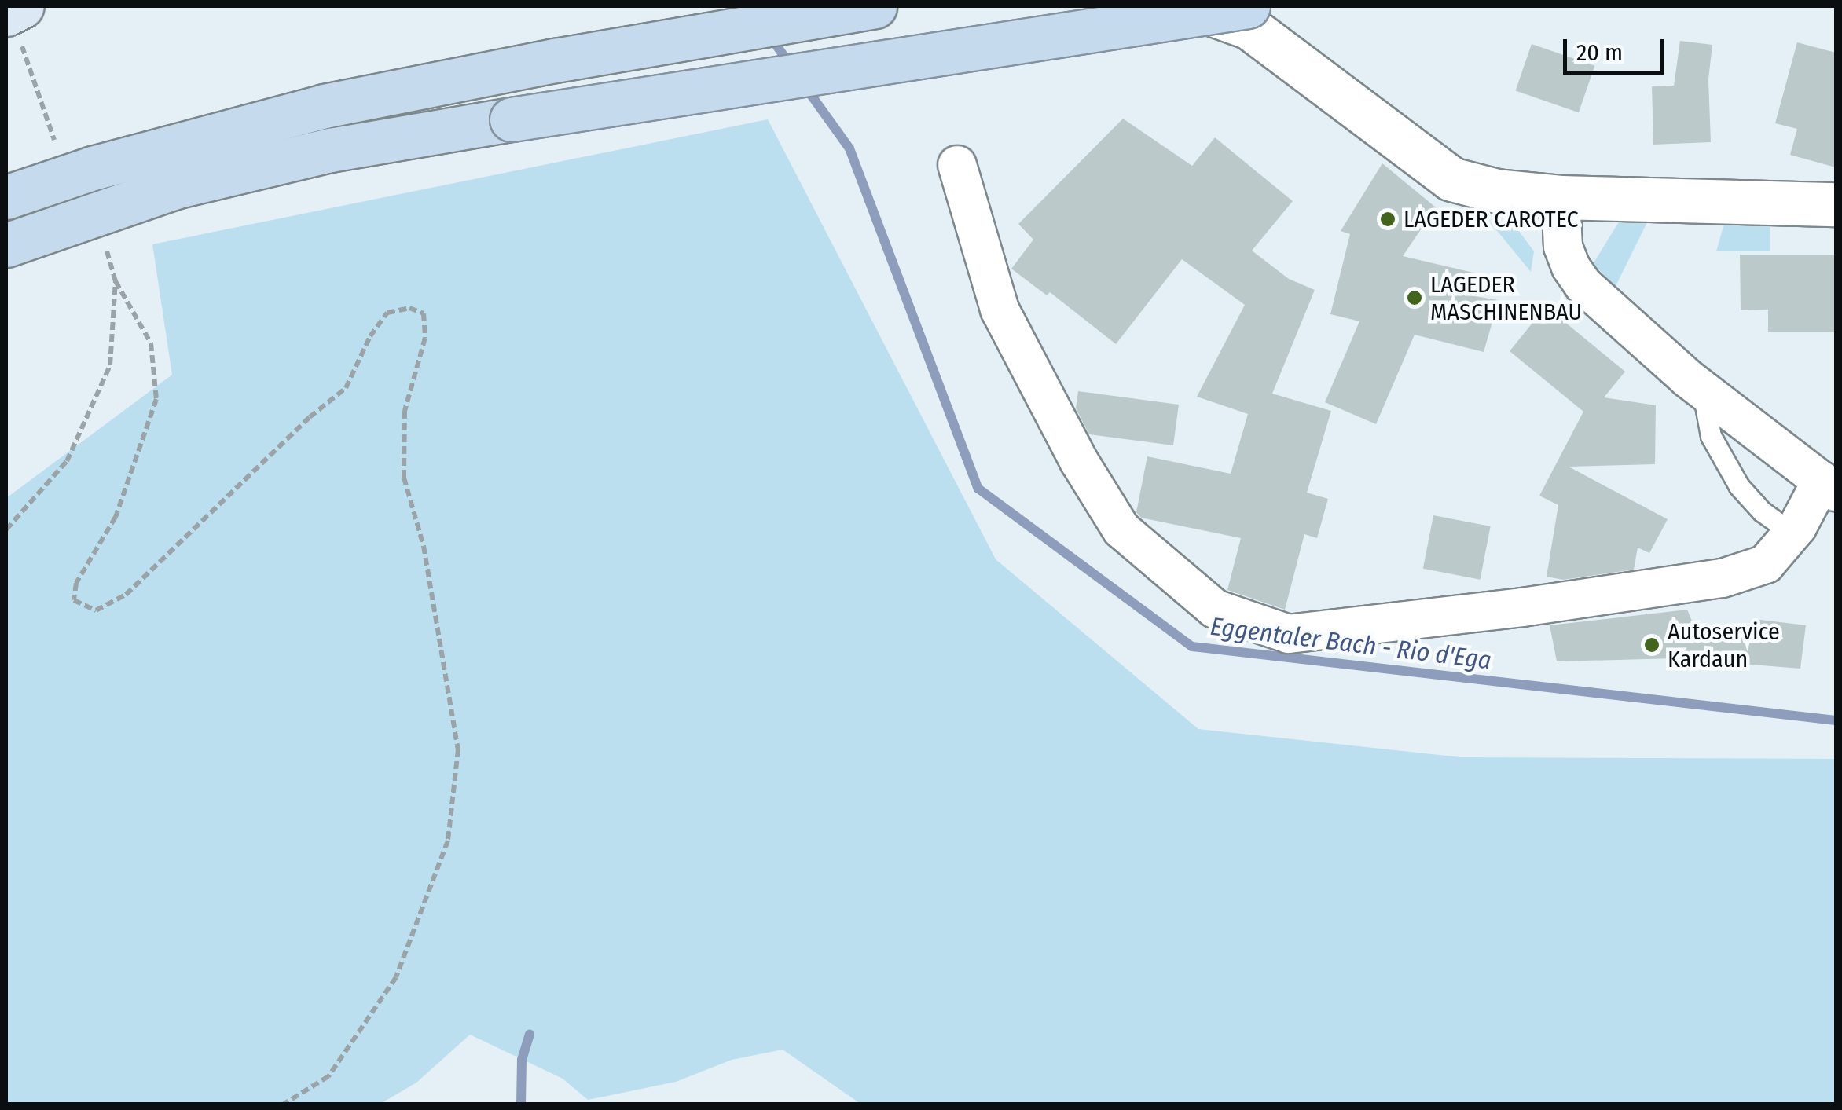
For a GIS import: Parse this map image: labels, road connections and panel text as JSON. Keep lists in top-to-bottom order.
{
  "water": ["Eggentaler Bach - Rio d'Ega"],
  "places": ["LAGEDER CAROTEC", "LAGEDER MASCHINENBAU", "Autoservice Kardaun"],
  "scale_bar": "20 m"
}
